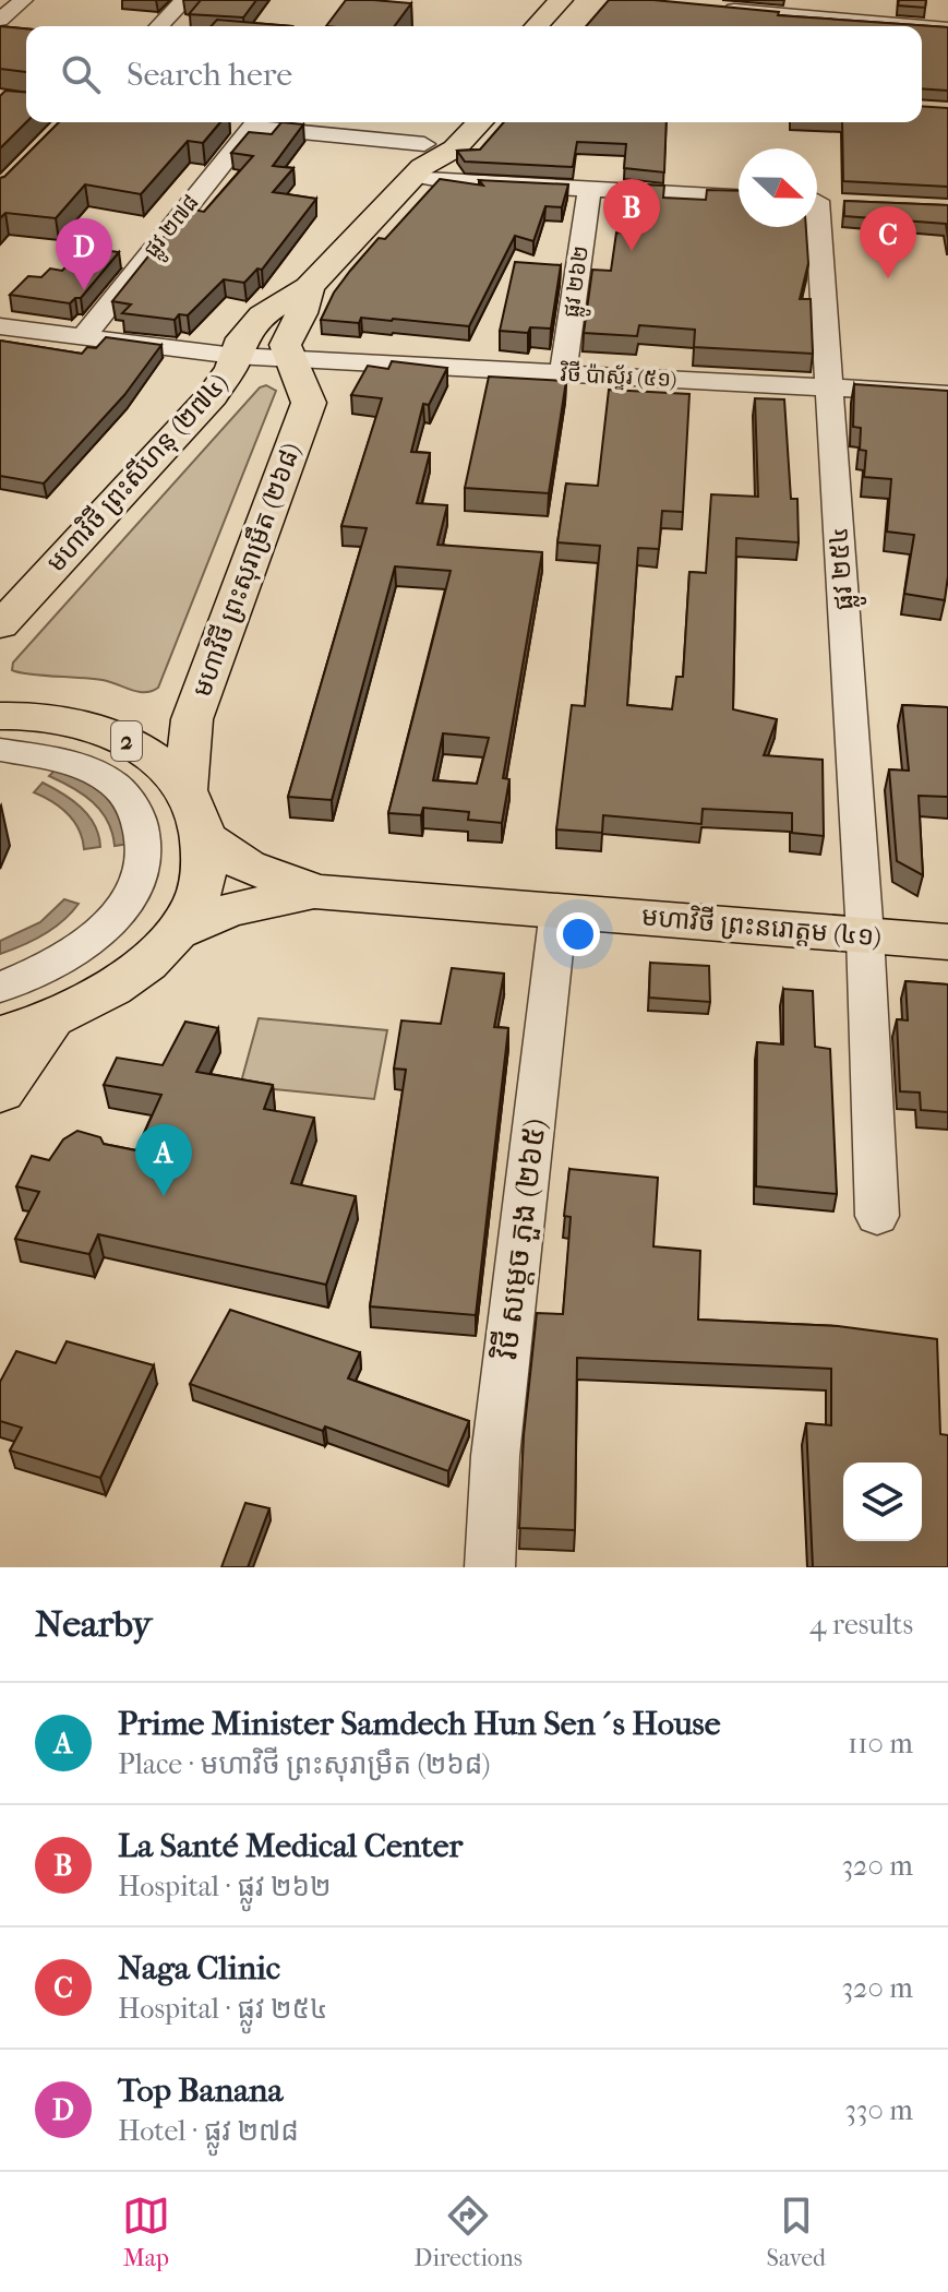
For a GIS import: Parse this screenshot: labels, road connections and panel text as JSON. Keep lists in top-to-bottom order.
{
  "streets": {
    "main road": [
      "មហាវិថី ព្រះសីហនុ (២៧៤)",
      "មហាវិថី ព្រះសុរាម្រឹត (២៦៨)",
      "2",
      "មហាវិថី ព្រះនរោត្តម (៤១)"
    ],
    "street": [
      "ផ្លូវ ២៧៨",
      "ផ្លូវ ២៦២",
      "វិថី ប៉ាស្ទ័រ (៥១)",
      "ផ្លូវ ២៥៤",
      "វិថី សម្តេច ភួង (២៦៥)"
    ]
  },
  "crossings": [
    ["ផ្លូវ ២៧៨", "វិថី ប៉ាស្ទ័រ (៥១)"],
    ["ផ្លូវ ២៦២", "វិថី ប៉ាស្ទ័រ (៥១)"],
    ["វិថី ប៉ាស្ទ័រ (៥១)", "មហាវិថី ព្រះសីហនុ (២៧៤)"],
    ["វិថី ប៉ាស្ទ័រ (៥១)", "ផ្លូវ ២៥៤"],
    ["វិថី ប៉ាស្ទ័រ (៥១)", "មហាវិថី ព្រះសុរាម្រឹត (២៦៨)"],
    ["មហាវិថី ព្រះសីហនុ (២៧៤)", "មហាវិថី ព្រះសុរាម្រឹត (២៦៨)"],
    ["ផ្លូវ ២៥៤", "មហាវិថី ព្រះនរោត្តម (៤១)"],
    ["មហាវិថី ព្រះសុរាម្រឹត (២៦៨)", "2"],
    ["2", "មហាវិថី ព្រះនរោត្តម (៤១)"],
    ["មហាវិថី ព្រះនរោត្តម (៤១)", "វិថី សម្តេច ភួង (២៦៥)"]
  ],
  "north": "right",
  "page": {
    "search": "Search here",
    "pins": [
      "B",
      "C",
      "D",
      "A"
    ],
    "heading": ["Nearby", "4 results"],
    "list": [
      {
        "mark": "A",
        "name": "Prime Minister Samdech Hun Sen´s House",
        "note": "Place · មហាវិថី ព្រះសុរាម្រឹត (២៦៨)",
        "value": "110 m"
      },
      {
        "mark": "B",
        "name": "La Santé Medical Center",
        "note": "Hospital · ផ្លូវ ២៦២",
        "value": "320 m"
      },
      {
        "mark": "C",
        "name": "Naga Clinic",
        "note": "Hospital · ផ្លូវ ២៥៤",
        "value": "320 m"
      },
      {
        "mark": "D",
        "name": "Top Banana",
        "note": "Hotel · ផ្លូវ ២៧៨",
        "value": "330 m"
      }
    ],
    "nav": ["Map", "Directions", "Saved"]
  }
}
